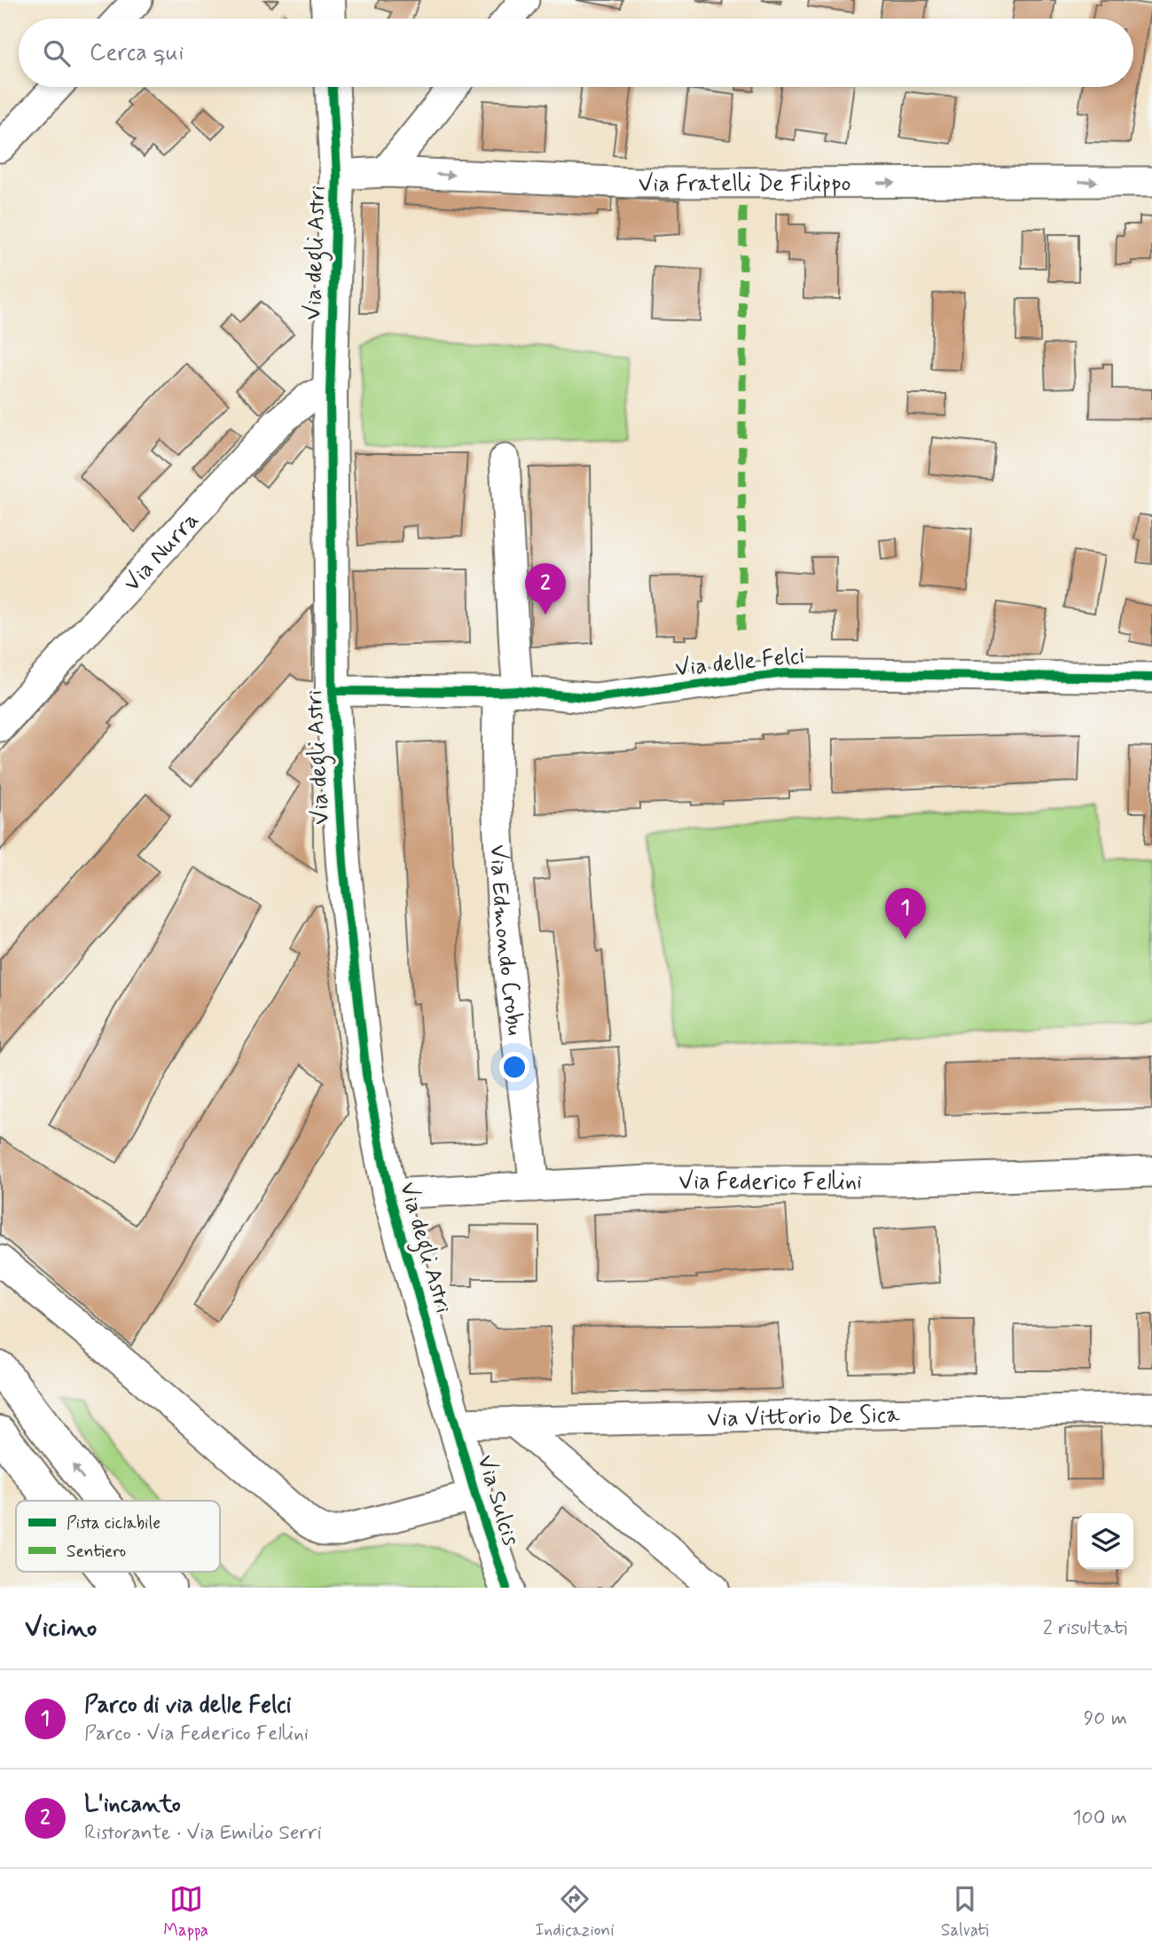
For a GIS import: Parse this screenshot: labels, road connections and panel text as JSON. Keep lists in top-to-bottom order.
{
  "streets": {
    "main road": ["Via degli Astri", "Via Sulcis"],
    "street": [
      "Via Fratelli De Filippo",
      "Via Nurra",
      "Via delle Felci",
      "Via Edmondo Crobu",
      "Via Federico Fellini",
      "Via Vittorio De Sica"
    ]
  },
  "crossings": [
    ["Via Fratelli De Filippo", "Via degli Astri"],
    ["Via degli Astri", "Via Nurra"],
    ["Via degli Astri", "Via delle Felci"],
    ["Via degli Astri", "Via Federico Fellini"],
    ["Via degli Astri", "Via Vittorio De Sica"],
    ["Via degli Astri", "Via Sulcis"],
    ["Via delle Felci", "Via Edmondo Crobu"],
    ["Via Edmondo Crobu", "Via Federico Fellini"],
    ["Via Vittorio De Sica", "Via Sulcis"]
  ],
  "one_way": ["Via Fratelli De Filippo"],
  "legend": ["Pista ciclabile", "Sentiero"],
  "page": {
    "search": "Cerca qui",
    "pins": ["2", "1"],
    "heading": ["Vicino", "2 risultati"],
    "list": [
      {
        "mark": "1",
        "name": "Parco di via delle Felci",
        "note": "Parco · Via Federico Fellini",
        "value": "90 m"
      },
      {
        "mark": "2",
        "name": "L'incanto",
        "note": "Ristorante · Via Emilio Serri",
        "value": "100 m"
      }
    ],
    "nav": ["Mappa", "Indicazioni", "Salvati"]
  }
}
